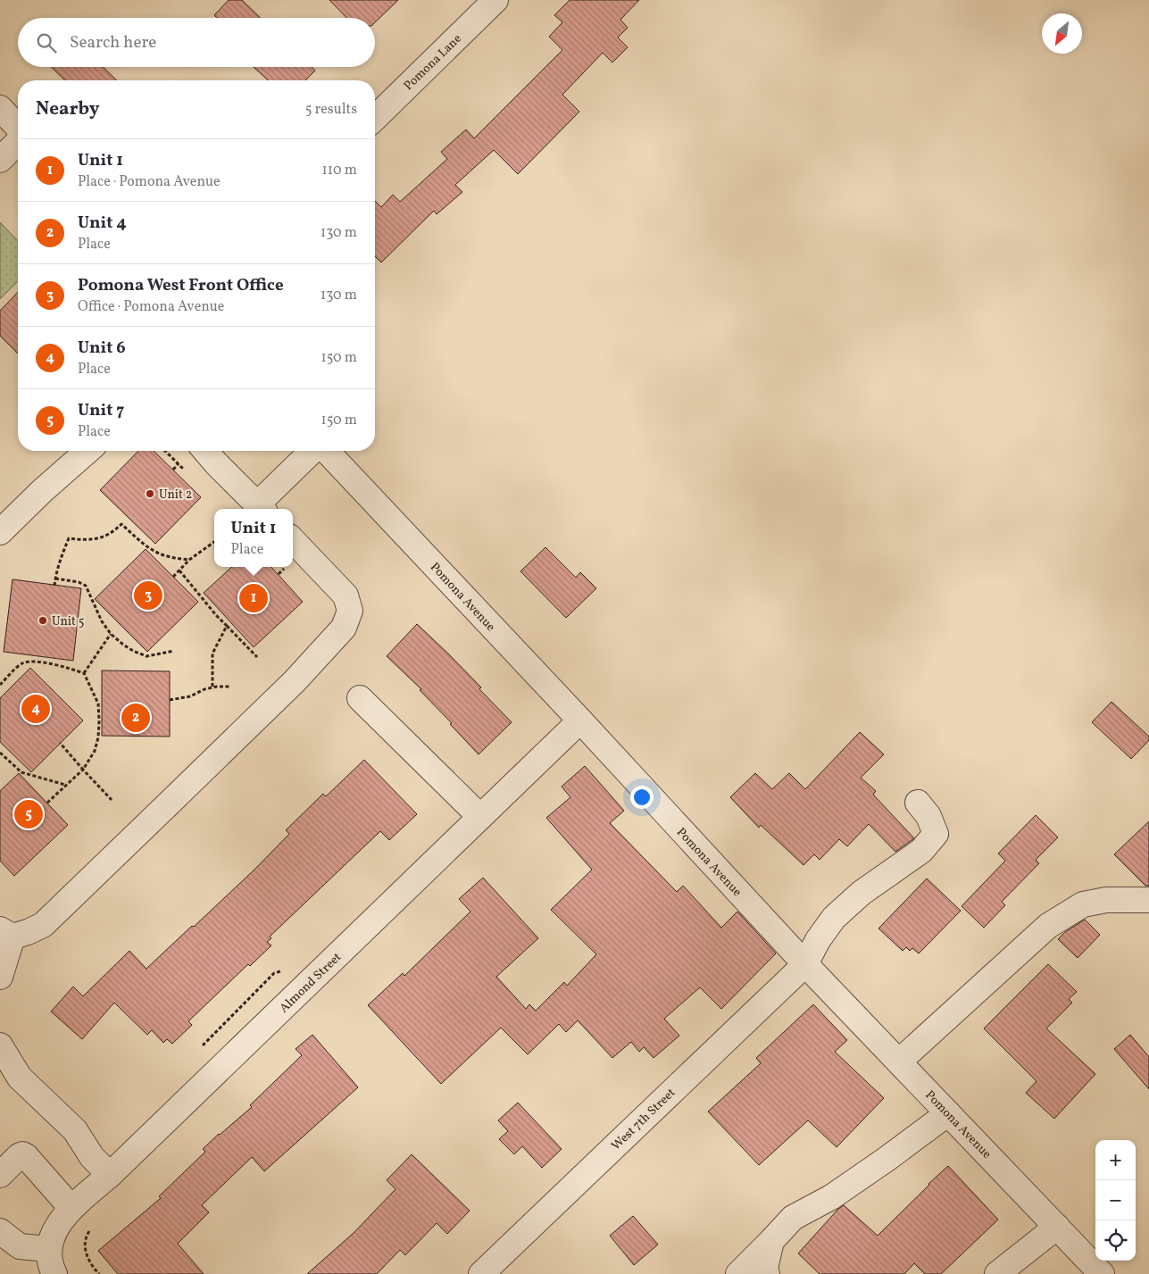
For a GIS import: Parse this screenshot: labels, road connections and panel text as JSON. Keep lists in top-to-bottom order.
{
  "streets": {
    "street": [
      "Pomona Lane",
      "Pomona Avenue",
      "Almond Street",
      "West 7th Street"
    ]
  },
  "crossings": [
    ["Pomona Avenue", "Almond Street"],
    ["Pomona Avenue", "West 7th Street"]
  ],
  "places": ["Unit 2", "Unit 5"],
  "north": "bottom left",
  "page": {
    "search": "Search here",
    "heading": ["Nearby", "5 results"],
    "list": [
      {
        "mark": "1",
        "name": "Unit 1",
        "note": "Place · Pomona Avenue",
        "value": "110 m"
      },
      {
        "mark": "2",
        "name": "Unit 4",
        "note": "Place",
        "value": "130 m"
      },
      {
        "mark": "3",
        "name": "Pomona West Front Office",
        "note": "Office · Pomona Avenue",
        "value": "130 m"
      },
      {
        "mark": "4",
        "name": "Unit 6",
        "note": "Place",
        "value": "150 m"
      },
      {
        "mark": "5",
        "name": "Unit 7",
        "note": "Place",
        "value": "150 m"
      }
    ],
    "popup": ["Unit 1", "Place"],
    "pins": [
      "3",
      "1",
      "4",
      "2",
      "5"
    ],
    "map_buttons": ["+", "−"]
  }
}
